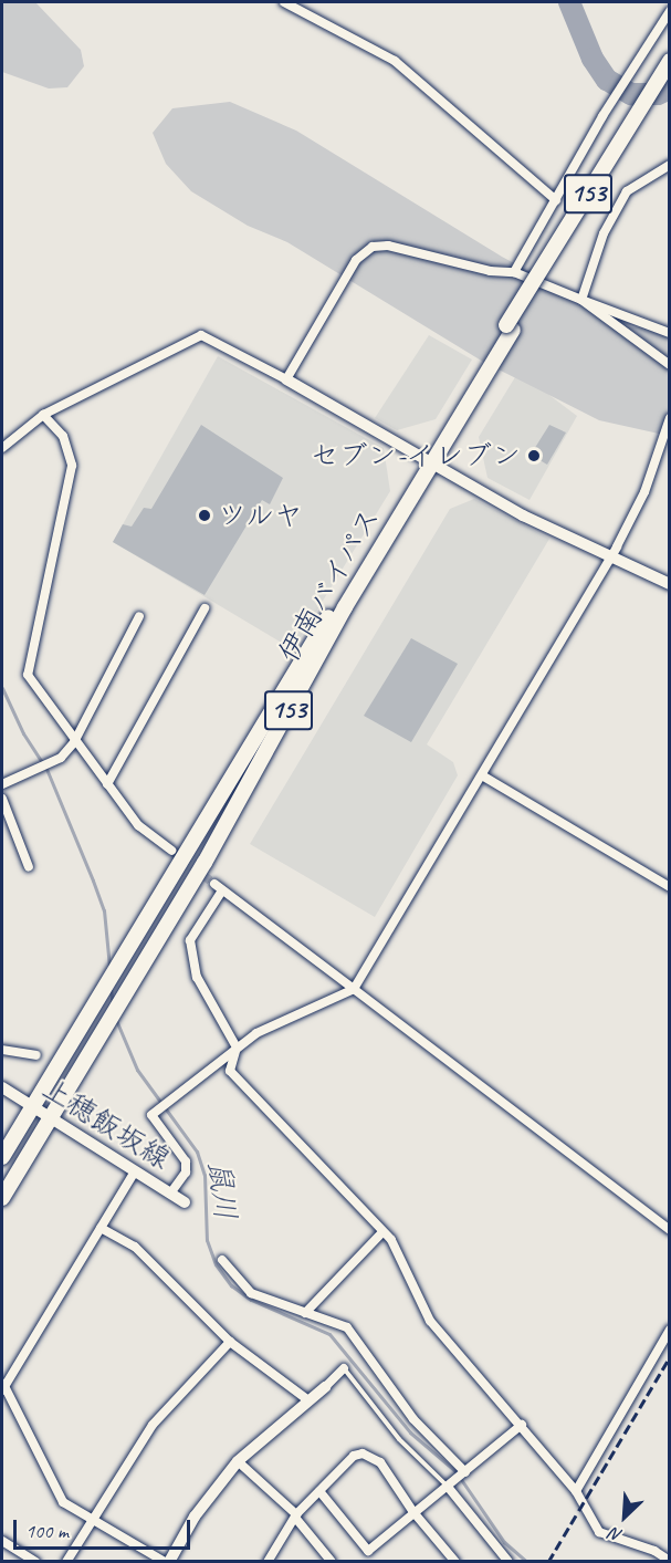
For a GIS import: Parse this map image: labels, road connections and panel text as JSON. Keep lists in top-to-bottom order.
{
  "streets": {
    "highway": ["153", "伊南バイパス"],
    "street": ["上穂飯坂線"]
  },
  "crossings": [
    ["伊南バイパス", "上穂飯坂線"]
  ],
  "water": ["鼠川"],
  "places": ["セブン-イレブン", "ツルヤ"],
  "scale_bar": "100 m",
  "north": "bottom left"
}
